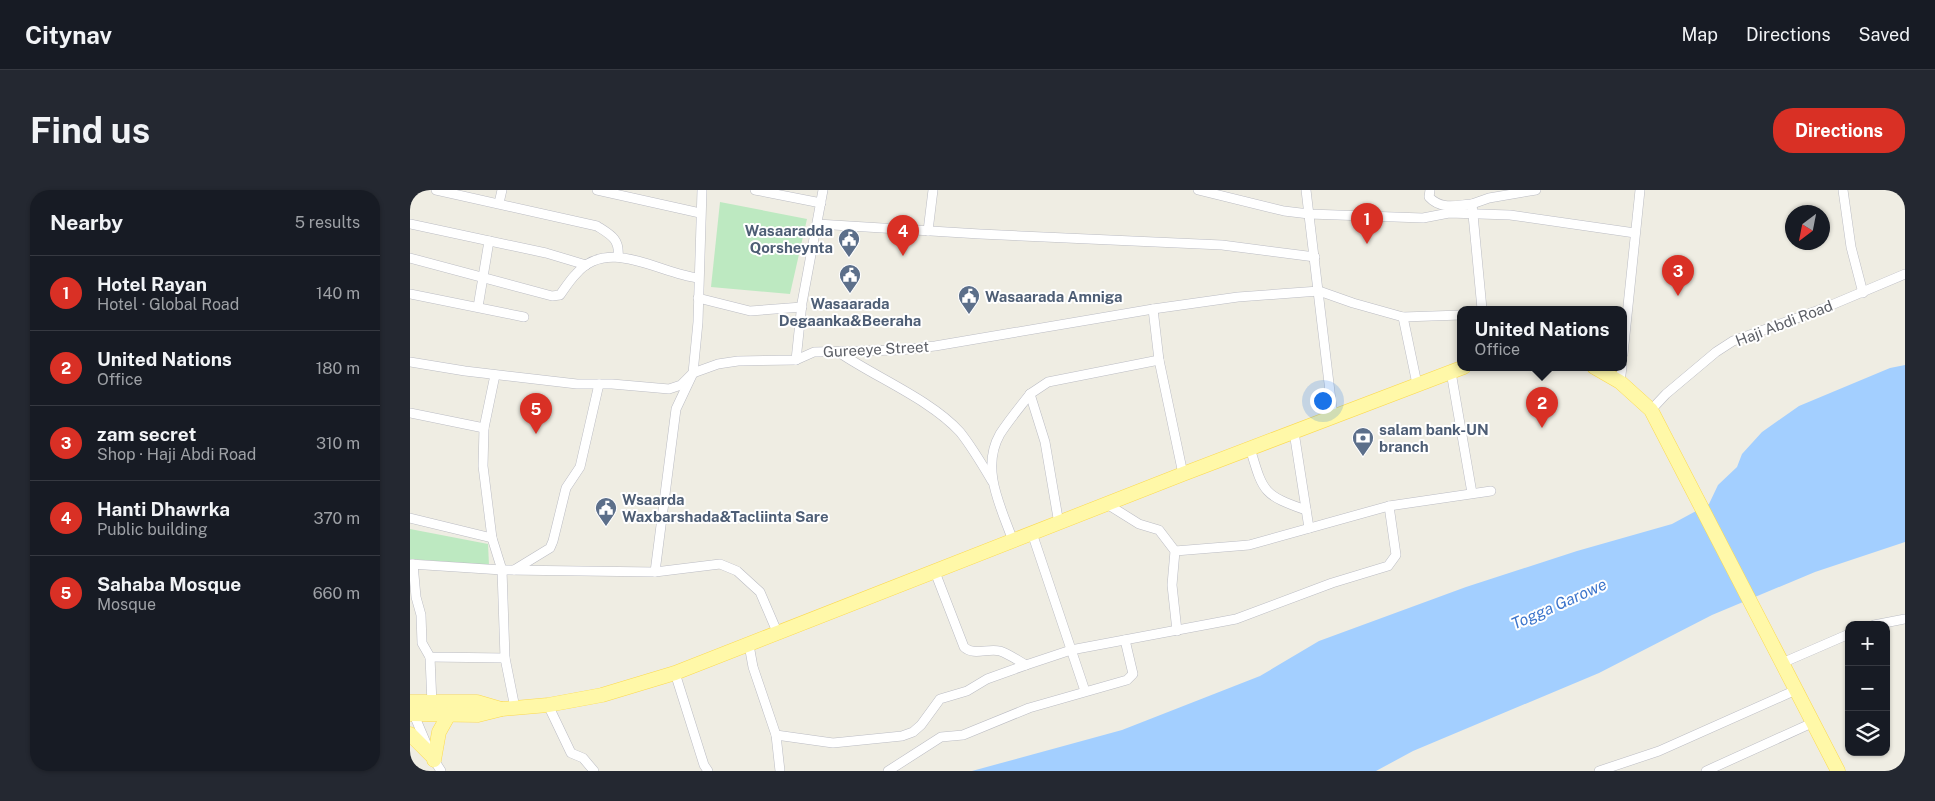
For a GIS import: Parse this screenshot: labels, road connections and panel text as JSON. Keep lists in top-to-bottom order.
{
  "streets": {
    "street": ["Haji Abdi Road", "Gureeye Street"]
  },
  "water": ["Togga Garowe"],
  "places": {
    "public building": [
      "Wasaaradda Qorsheynta",
      "Wasaarada Degaanka&Beeraha",
      "Wasaarada Amniga",
      "Wsaarda Waxbarshada&Tacliinta Sare"
    ],
    "bank": ["salam bank-UN branch"]
  },
  "north": "bottom left",
  "page": {
    "header": "Citynav",
    "nav": ["Map", "Directions", "Saved"],
    "buttons": "Directions",
    "title": "Find us",
    "heading": ["Nearby", "5 results"],
    "pins": [
      "1",
      "4",
      "3",
      "2",
      "5"
    ],
    "list": [
      {
        "mark": "1",
        "name": "Hotel Rayan",
        "note": "Hotel · Global Road",
        "value": "140 m"
      },
      {
        "mark": "2",
        "name": "United Nations",
        "note": "Office",
        "value": "180 m"
      },
      {
        "mark": "3",
        "name": "zam secret",
        "note": "Shop · Haji Abdi Road",
        "value": "310 m"
      },
      {
        "mark": "4",
        "name": "Hanti Dhawrka",
        "note": "Public building",
        "value": "370 m"
      },
      {
        "mark": "5",
        "name": "Sahaba Mosque",
        "note": "Mosque",
        "value": "660 m"
      }
    ],
    "popup": ["United Nations", "Office"],
    "map_buttons": ["+", "−"]
  }
}
